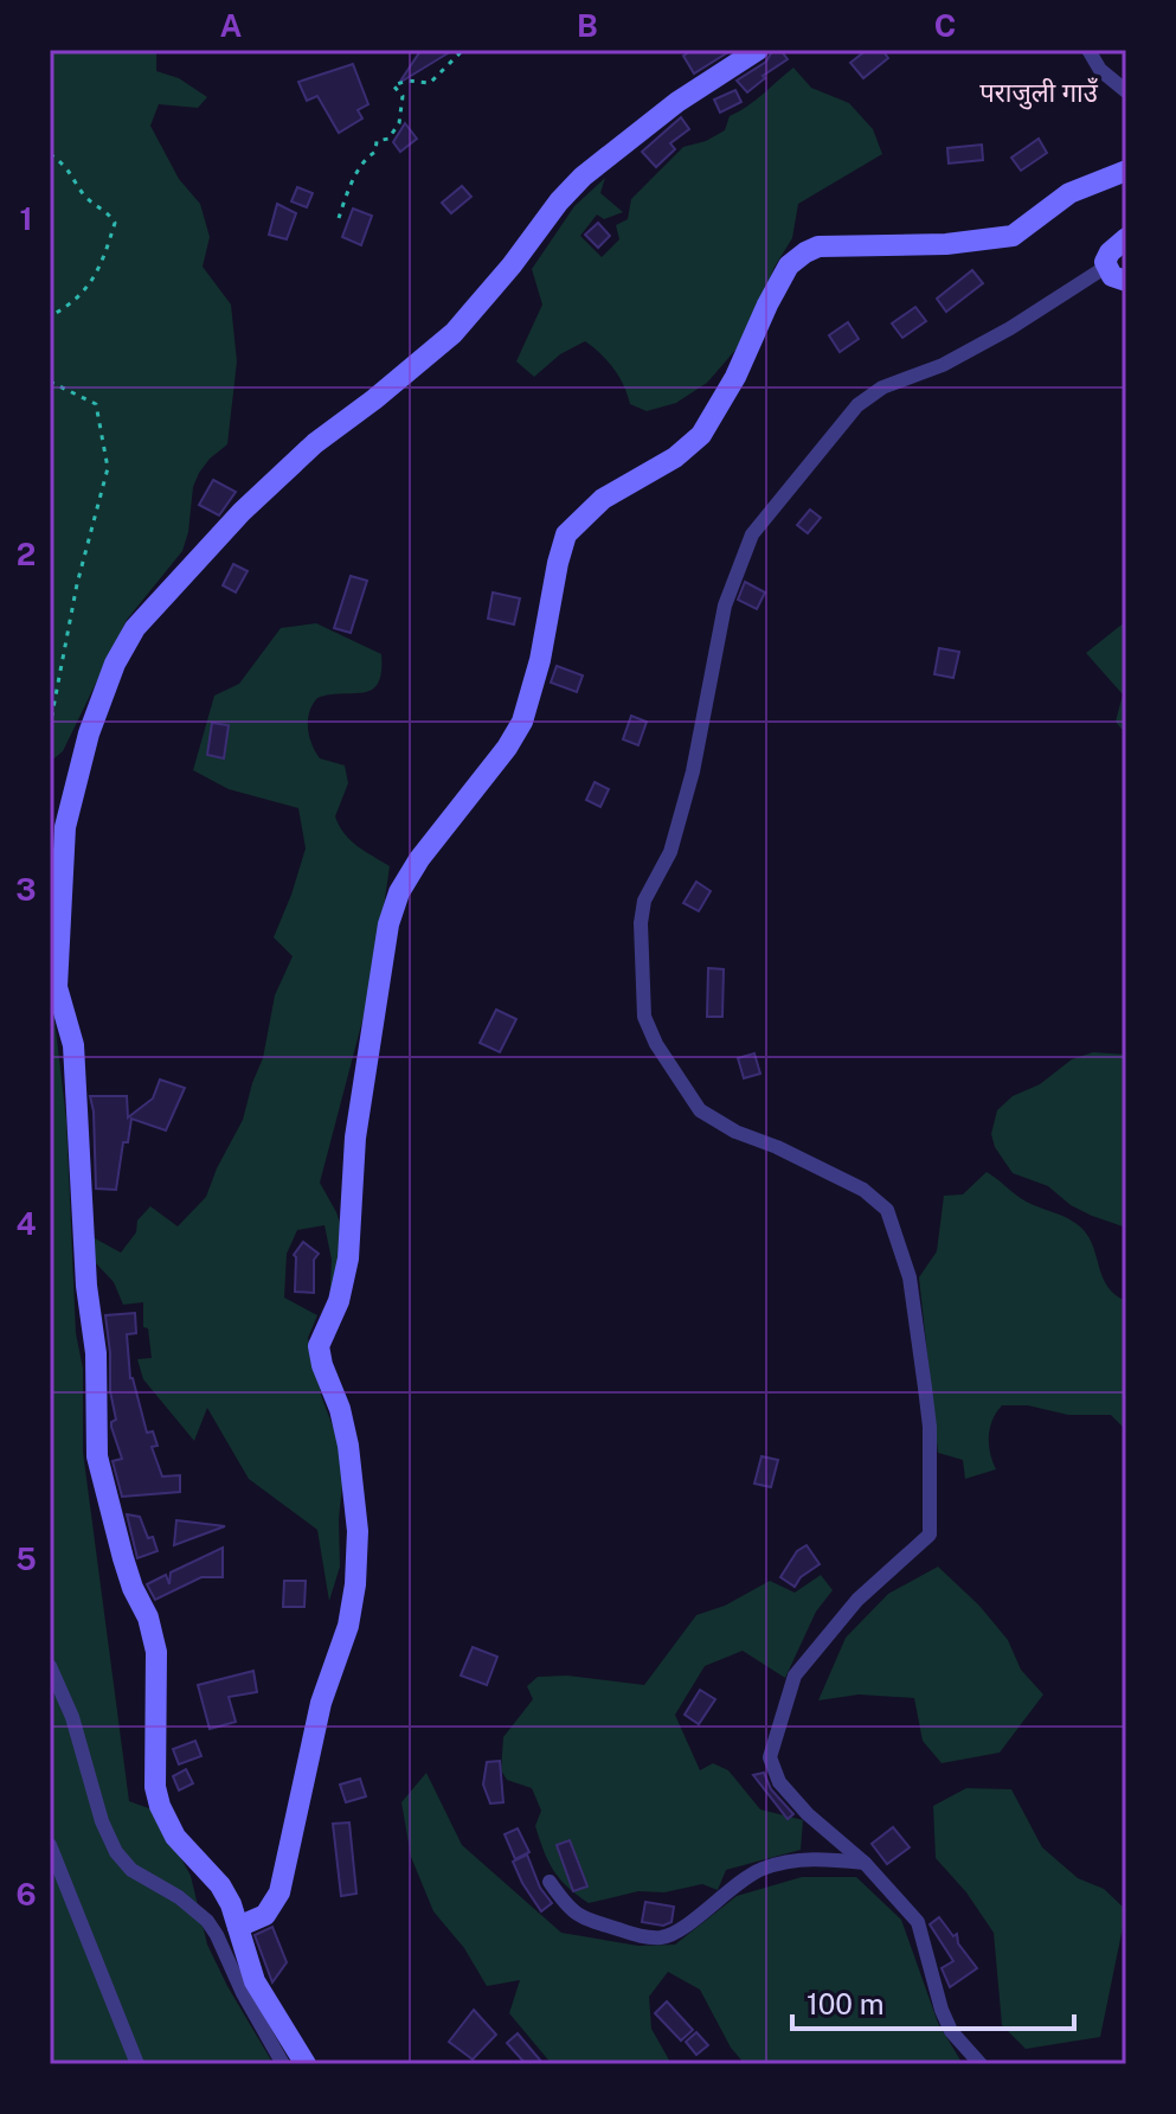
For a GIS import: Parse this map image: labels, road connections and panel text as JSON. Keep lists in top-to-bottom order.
{
  "districts": ["पराजुली गाउँ"],
  "scale_bar": "100 m",
  "grid": {
    "columns": ["A", "B", "C"],
    "rows": [
      "1",
      "2",
      "3",
      "4",
      "5",
      "6"
    ]
  }
}
